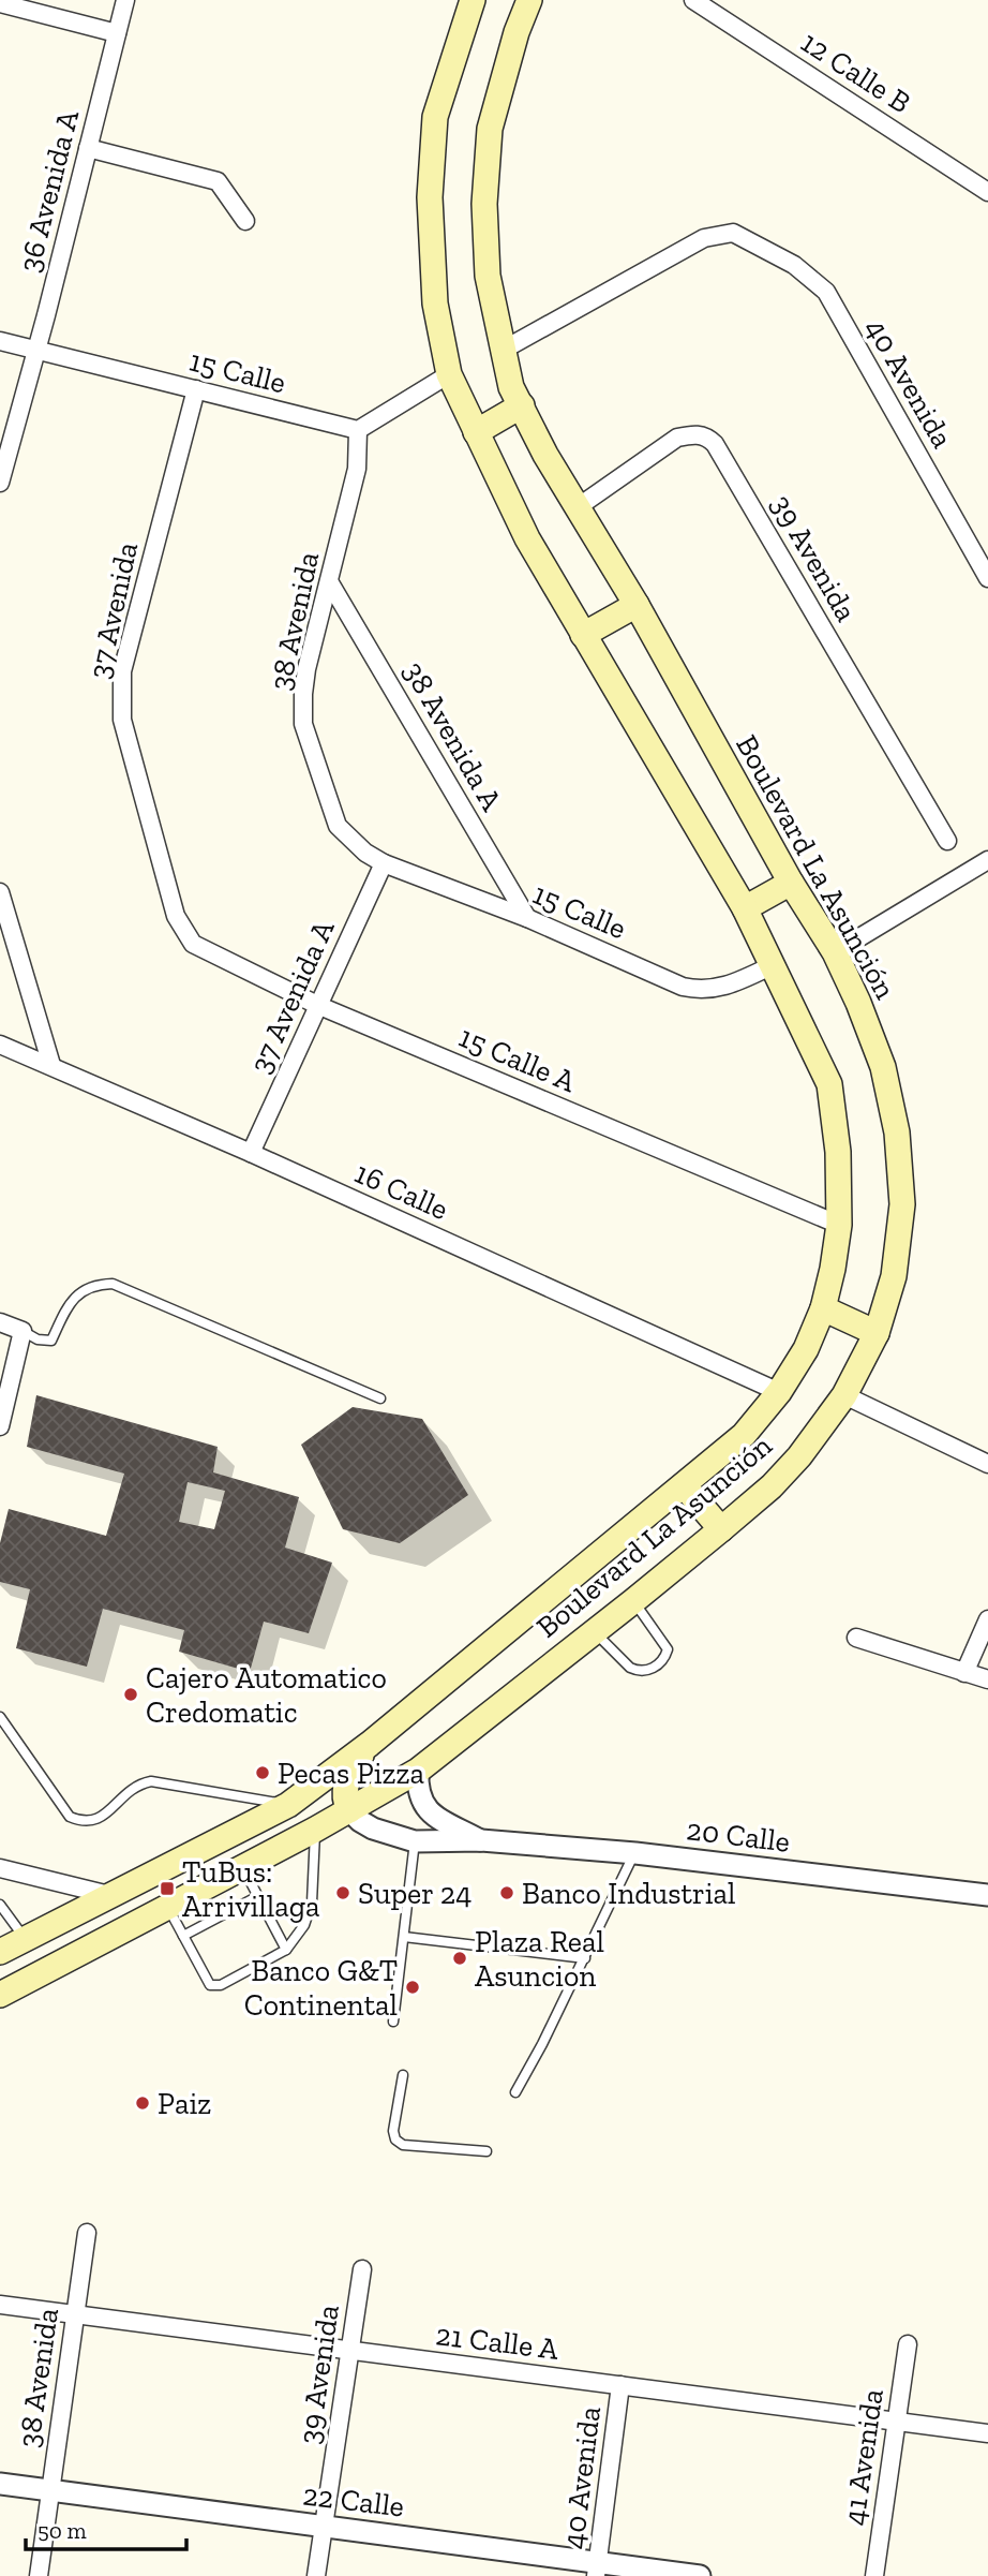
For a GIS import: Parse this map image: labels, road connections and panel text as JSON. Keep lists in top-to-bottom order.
{
  "streets": {
    "main road": ["Boulevard La Asunción"],
    "street": [
      "12 Calle B",
      "36 Avenida A",
      "15 Calle",
      "40 Avenida",
      "39 Avenida",
      "37 Avenida",
      "38 Avenida",
      "38 Avenida A",
      "37 Avenida A",
      "15 Calle A",
      "16 Calle",
      "20 Calle",
      "21 Calle A",
      "41 Avenida",
      "22 Calle"
    ]
  },
  "crossings": [
    ["36 Avenida A", "15 Calle"],
    ["15 Calle", "37 Avenida"],
    ["15 Calle", "38 Avenida"],
    ["15 Calle", "38 Avenida A"],
    ["15 Calle", "Boulevard La Asunción"],
    ["15 Calle", "37 Avenida A"],
    ["40 Avenida", "Boulevard La Asunción"],
    ["40 Avenida", "21 Calle A"],
    ["40 Avenida", "22 Calle"],
    ["39 Avenida", "Boulevard La Asunción"],
    ["39 Avenida", "21 Calle A"],
    ["39 Avenida", "22 Calle"],
    ["37 Avenida", "15 Calle A"],
    ["38 Avenida", "38 Avenida A"],
    ["38 Avenida", "21 Calle A"],
    ["38 Avenida", "22 Calle"],
    ["Boulevard La Asunción", "15 Calle A"],
    ["Boulevard La Asunción", "16 Calle"],
    ["Boulevard La Asunción", "20 Calle"],
    ["37 Avenida A", "15 Calle A"],
    ["37 Avenida A", "16 Calle"],
    ["21 Calle A", "41 Avenida"]
  ],
  "places": {
    "other": [
      "Cajero Automatico Credomatic",
      "Pecas Pizza",
      "Super 24",
      "Banco Industrial",
      "Plaza Real Asuncion",
      "Banco G&T Continental",
      "Paiz"
    ],
    "transit": ["TuBus: Arrivillaga"]
  },
  "scale_bar": "50 m"
}
